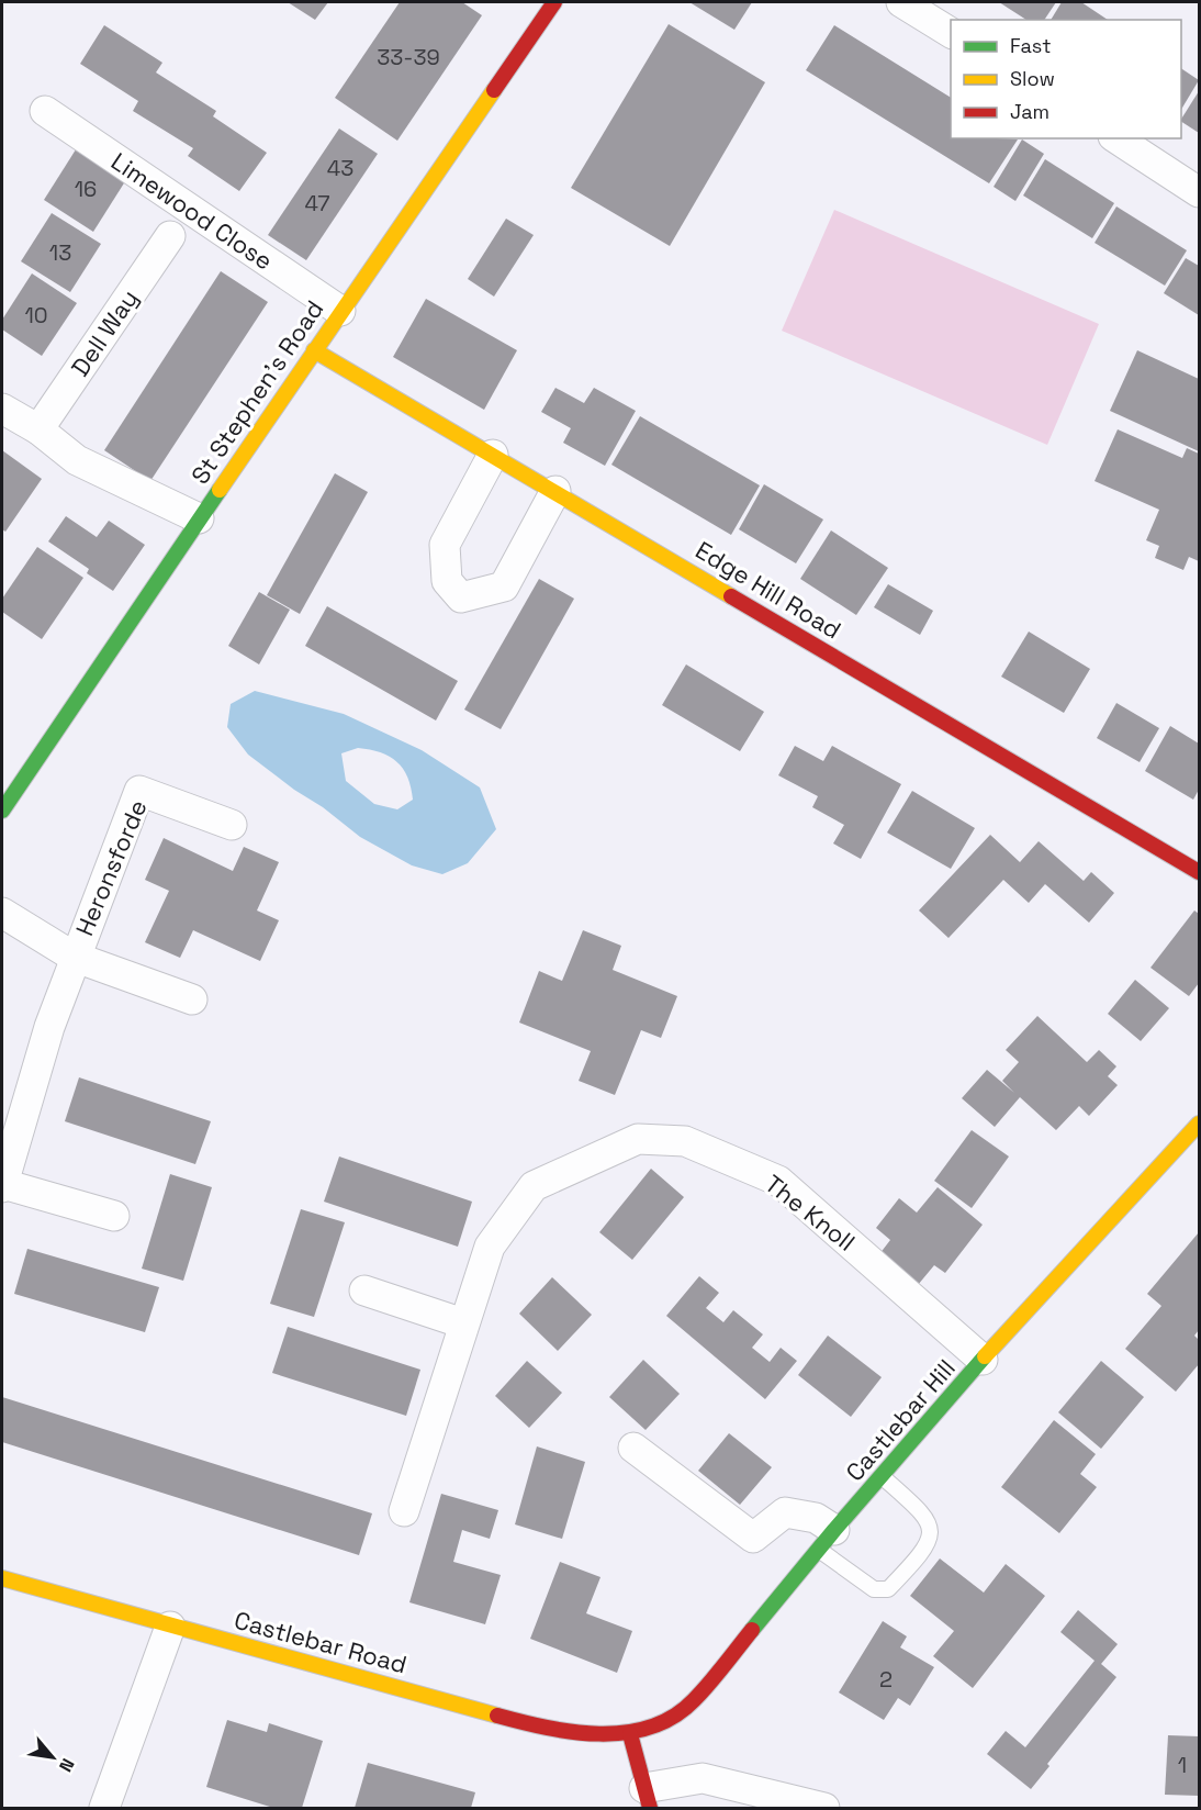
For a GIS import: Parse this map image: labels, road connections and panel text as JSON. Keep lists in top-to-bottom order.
{
  "streets": {
    "street": [
      "Limewood Close",
      "Dell Way",
      "St Stephen's Road",
      "Edge Hill Road",
      "Heronsforde",
      "The Knoll",
      "Castlebar Hill",
      "Castlebar Road"
    ]
  },
  "crossings": [
    ["Limewood Close", "St Stephen's Road"],
    ["St Stephen's Road", "Edge Hill Road"],
    ["The Knoll", "Castlebar Hill"],
    ["Castlebar Hill", "Castlebar Road"]
  ],
  "house_numbers": [
    "33-39",
    "43",
    "16",
    "47",
    "13",
    "10",
    "2",
    "1"
  ],
  "legend": ["Fast", "Slow", "Jam"],
  "north": "bottom right"
}
